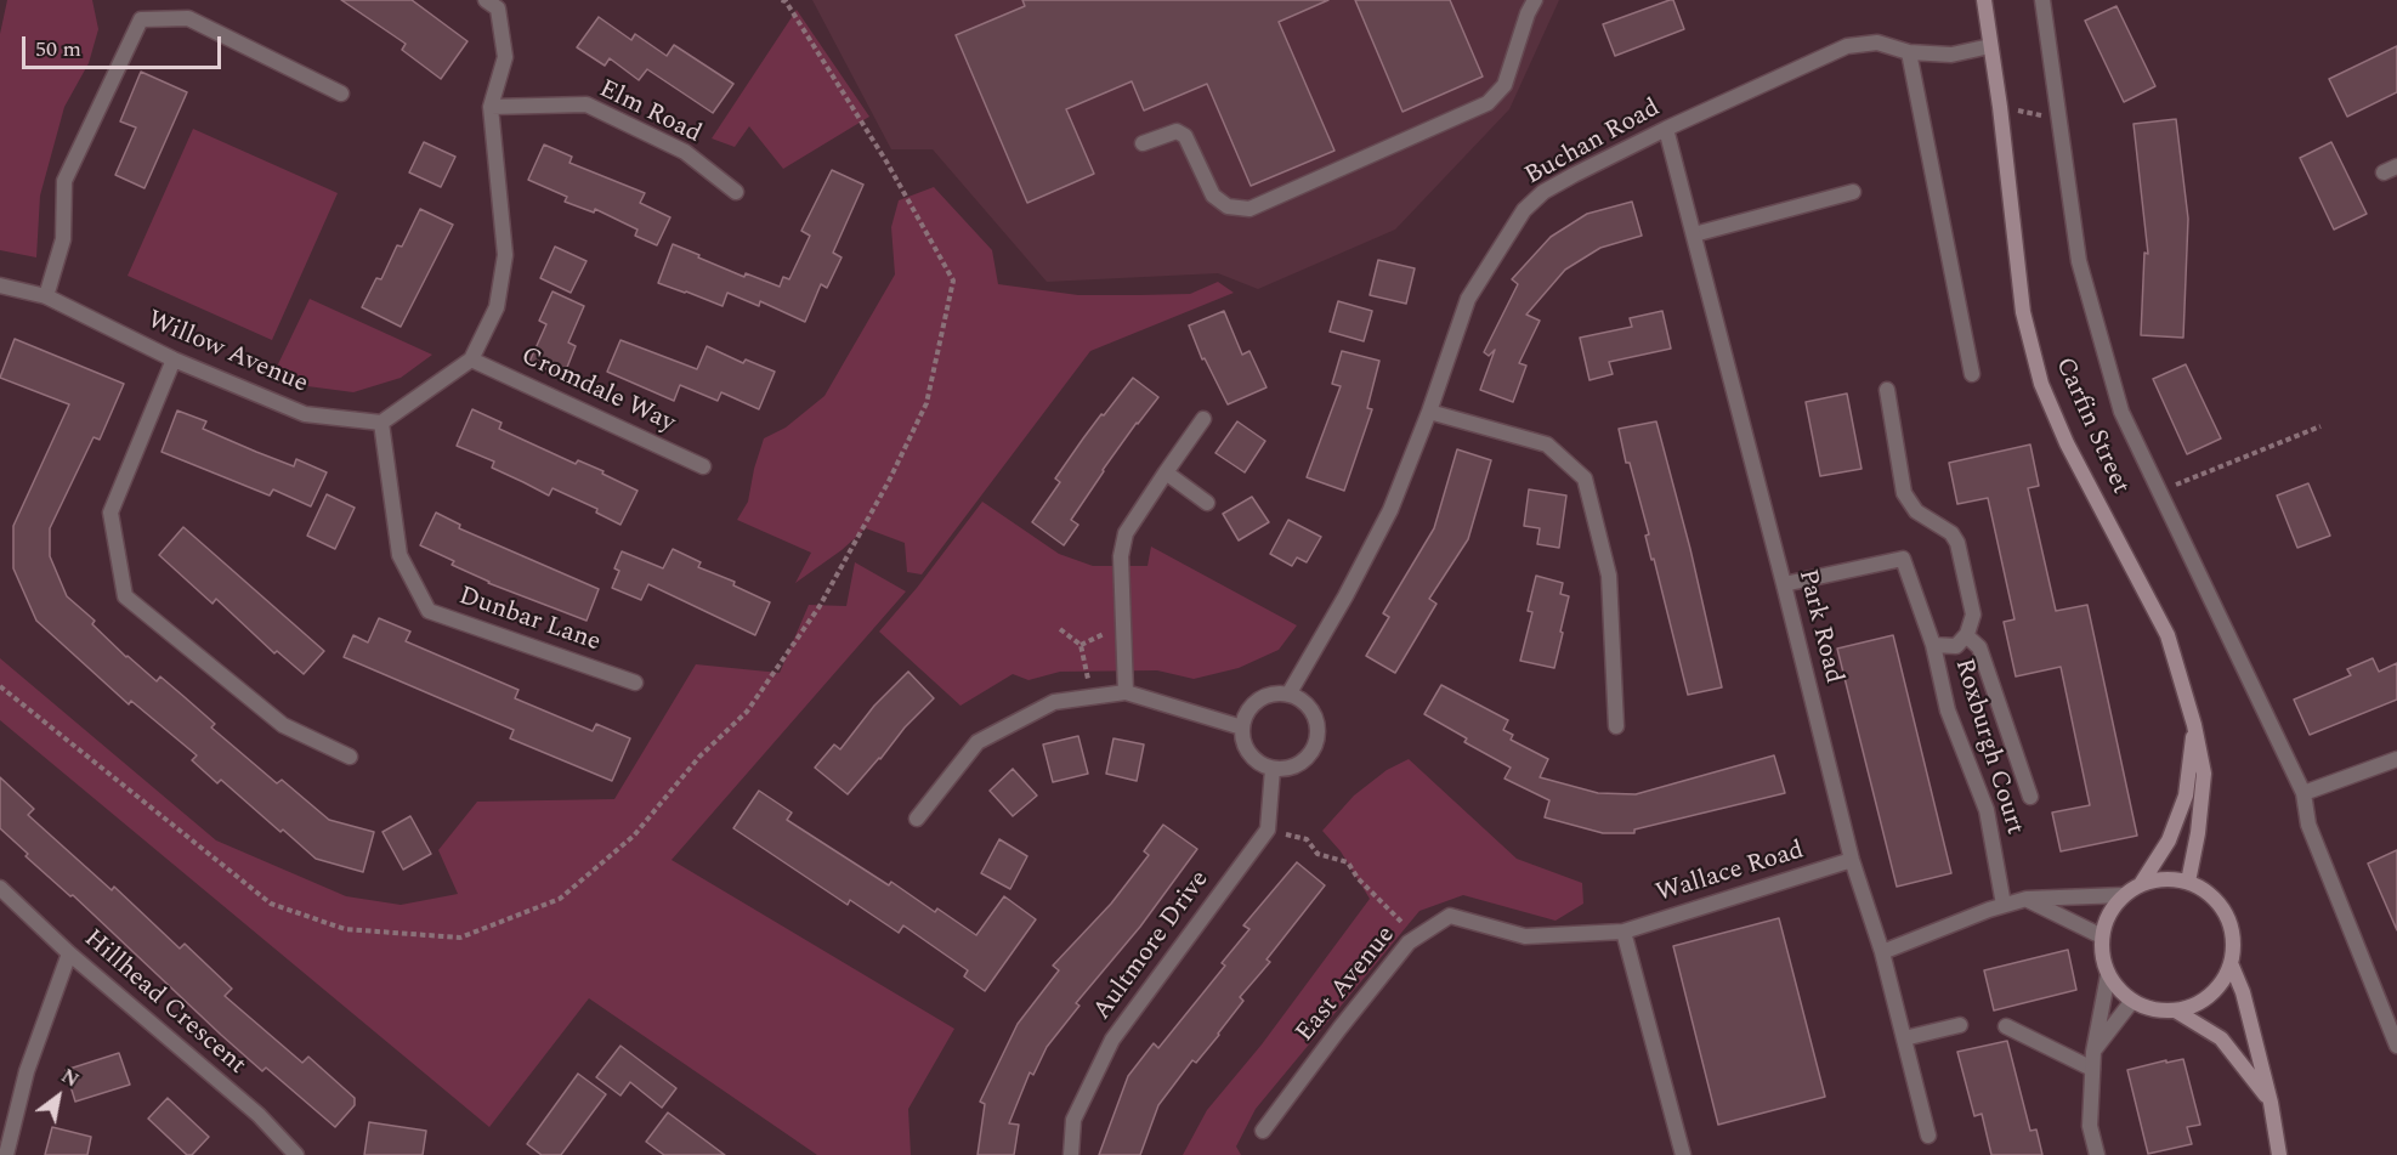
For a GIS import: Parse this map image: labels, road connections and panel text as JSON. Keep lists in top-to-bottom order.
{
  "streets": {
    "main road": ["Carfin Street"],
    "street": [
      "Elm Road",
      "Buchan Road",
      "Willow Avenue",
      "Cromdale Way",
      "Dunbar Lane",
      "Park Road",
      "Roxburgh Court",
      "Wallace Road",
      "Aultmore Drive",
      "East Avenue",
      "Hillhead Crescent"
    ]
  },
  "crossings": [
    ["Buchan Road", "Carfin Street"],
    ["Buchan Road", "Park Road"],
    ["Willow Avenue", "Dunbar Lane"],
    ["Park Road", "Roxburgh Court"],
    ["Park Road", "Wallace Road"],
    ["Wallace Road", "East Avenue"]
  ],
  "scale_bar": "50 m",
  "north": "top right"
}
